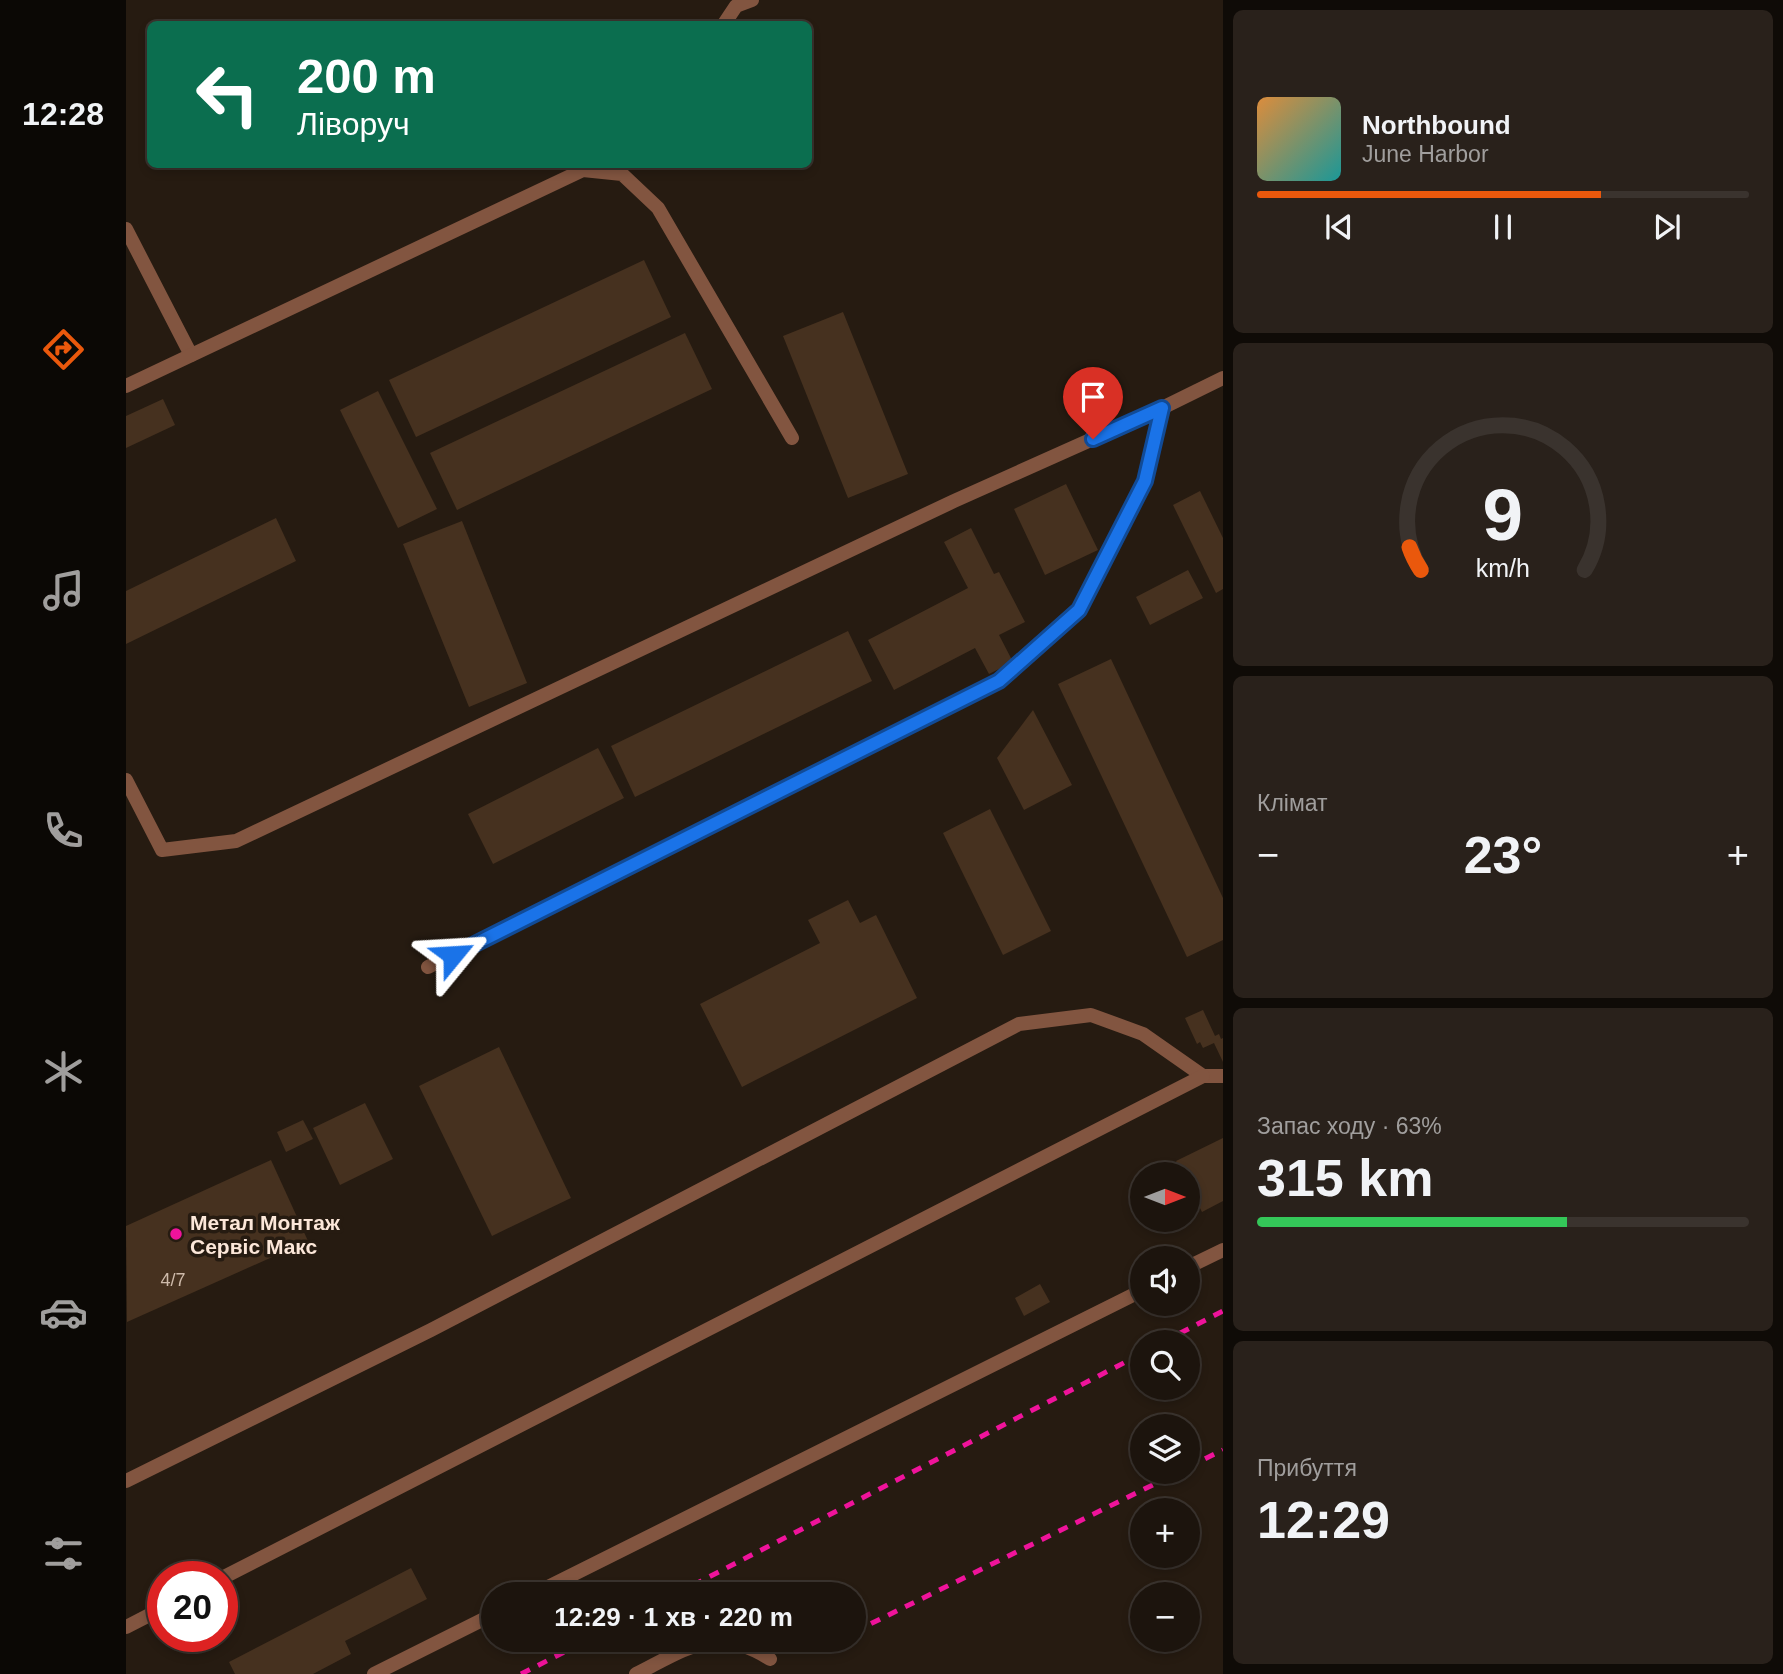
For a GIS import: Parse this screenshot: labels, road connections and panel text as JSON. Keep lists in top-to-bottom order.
{
  "places": ["Метал Монтаж Сервіс Макс"],
  "house_numbers": ["4/7"],
  "north": "right",
  "page": {
    "tabs": "12:28",
    "turn": ["200 m", "Ліворуч"],
    "song": ["Northbound", "June Harbor"],
    "tile": [
      "Клімат",
      ["Запас ходу · 63%", "315 km"],
      ["Прибуття", "12:29"]
    ],
    "heat": ["−", "23°", "+"],
    "map_buttons": ["+", "−"],
    "limit": "20",
    "trip": "12:29 · 1 хв · 220 m",
    "gauge": ["9", "km/h"]
  }
}
